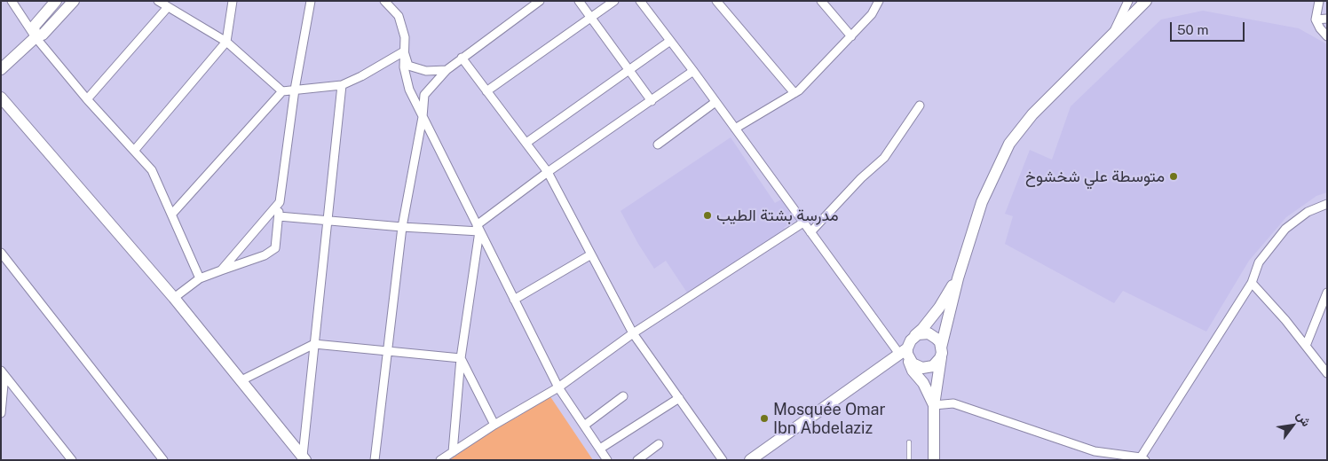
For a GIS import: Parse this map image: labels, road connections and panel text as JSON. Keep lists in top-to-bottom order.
{
  "places": ["متوسطة علي شخشوخ", "مدرسة بشتة الطيب", "Mosquée Omar Ibn Abdelaziz"],
  "scale_bar": "50 m",
  "north": "top right"
}
